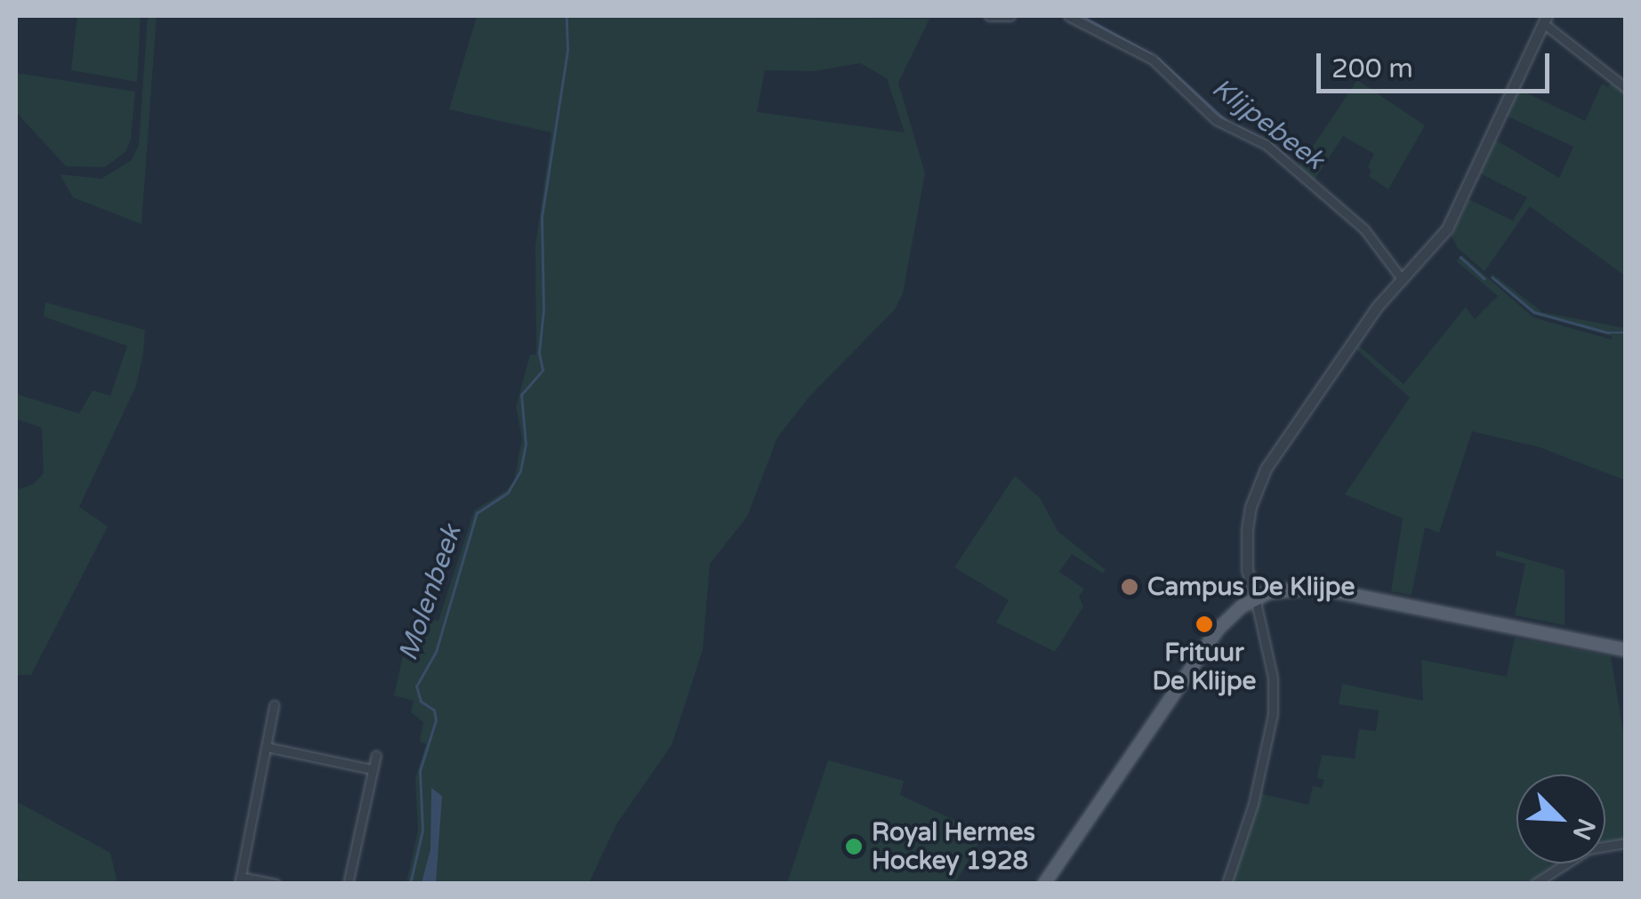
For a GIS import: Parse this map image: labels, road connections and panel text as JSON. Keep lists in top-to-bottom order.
{
  "water": ["Klijpebeek", "Molenbeek"],
  "places": ["Campus De Klijpe", "Frituur De Klijpe", "Royal Hermes Hockey 1928"],
  "scale_bar": "200 m",
  "north": "bottom right"
}
